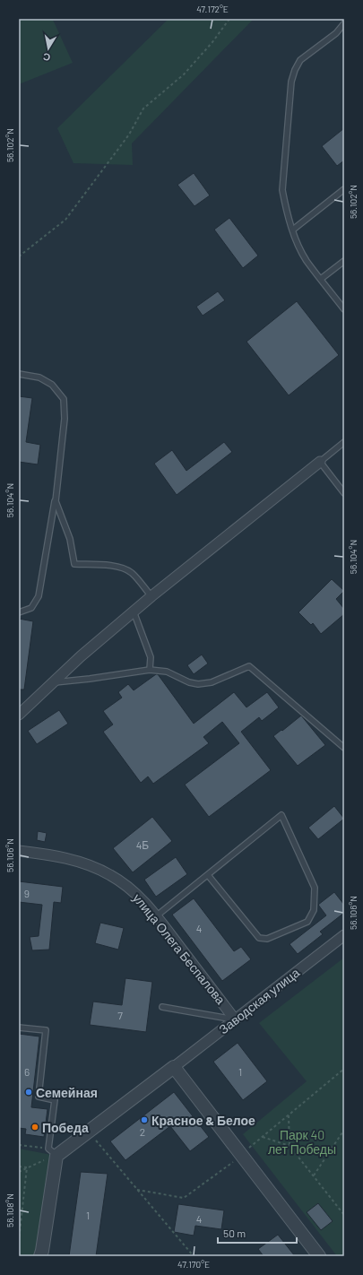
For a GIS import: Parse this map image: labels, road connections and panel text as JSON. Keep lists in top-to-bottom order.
{
  "streets": {
    "street": ["улица Олега Беспалова", "Заводская улица"]
  },
  "crossings": [
    ["улица Олега Беспалова", "Заводская улица"]
  ],
  "parks": ["Парк 40 лет Победы"],
  "places": ["Семейная", "Красное & Белое", "Победа"],
  "house_numbers": [
    "4Б",
    "9",
    "4",
    "7",
    "6",
    "1",
    "2",
    "1",
    "4"
  ],
  "scale_bar": "50 m",
  "north": "bottom",
  "coordinates": [
    "47.172°E",
    "56.102°N",
    "56.104°N",
    "56.106°N",
    "56.108°N",
    "47.170°E"
  ]
}
